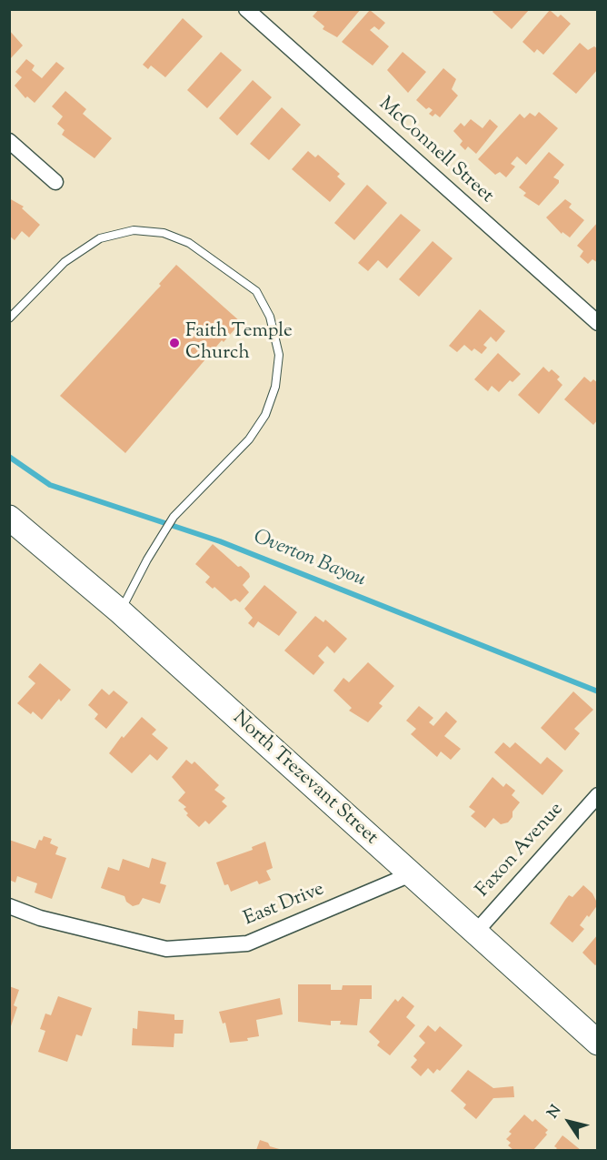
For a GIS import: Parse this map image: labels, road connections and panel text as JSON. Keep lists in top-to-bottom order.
{
  "streets": {
    "main road": ["North Trezevant Street"],
    "street": ["McConnell Street", "Faxon Avenue", "East Drive"]
  },
  "crossings": [
    ["North Trezevant Street", "Faxon Avenue"],
    ["North Trezevant Street", "East Drive"]
  ],
  "water": ["Overton Bayou"],
  "places": ["Faith Temple Church"],
  "north": "top left"
}
